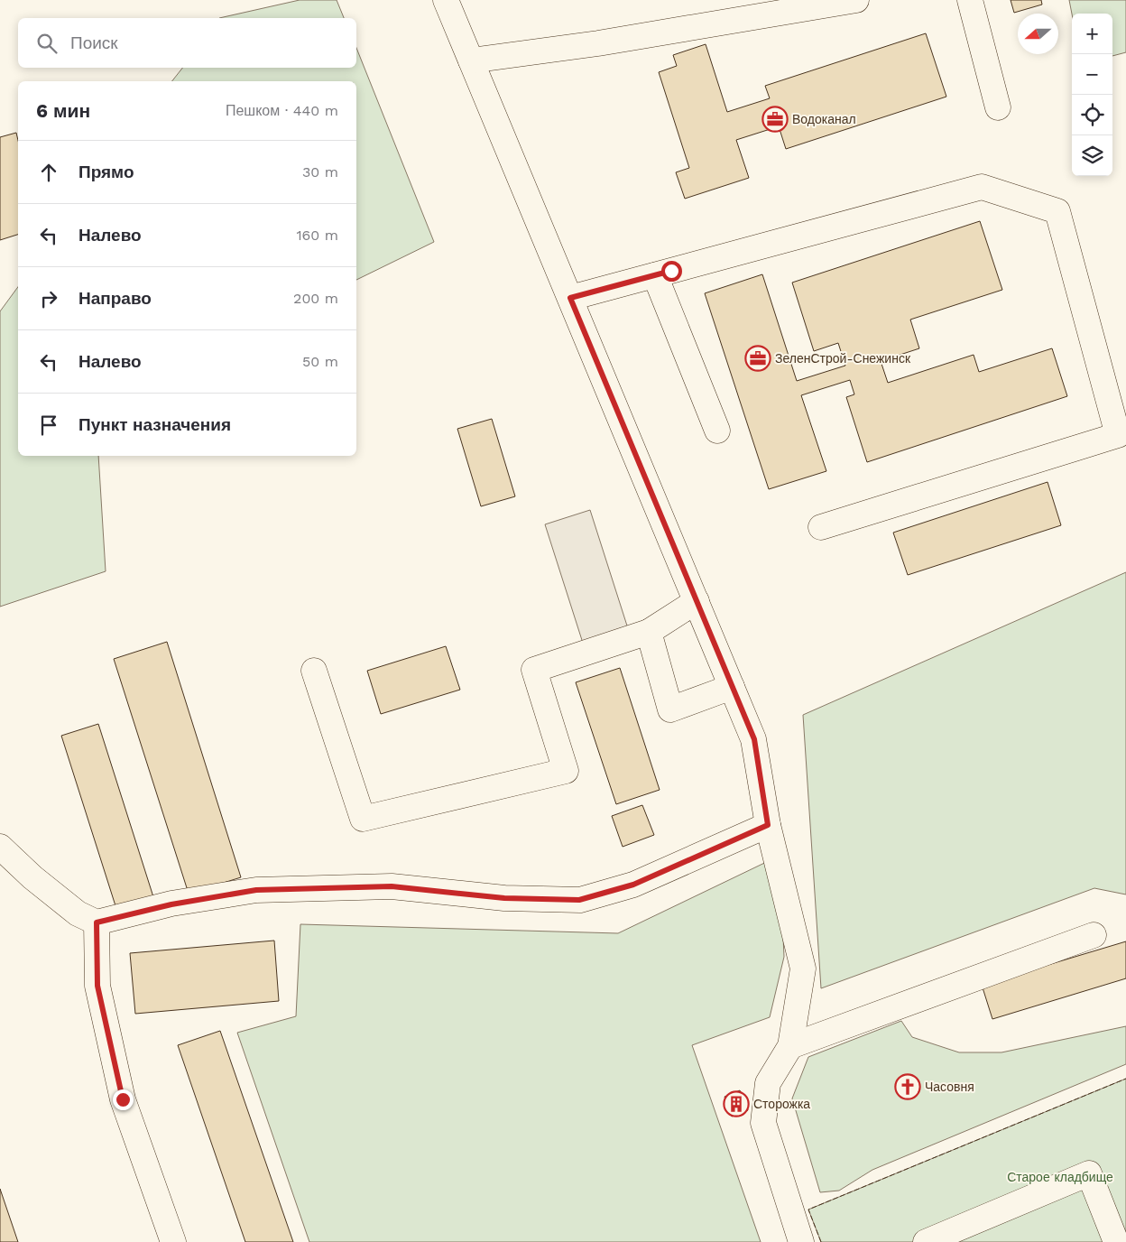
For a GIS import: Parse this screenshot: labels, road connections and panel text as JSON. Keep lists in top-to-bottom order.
{
  "parks": ["Старое кладбище"],
  "places": {
    "office": ["Водоканал", "ЗеленСтрой-Снежинск"],
    "church": ["Часовня"],
    "building": ["Сторожка"]
  },
  "north": "left",
  "page": {
    "map_buttons": ["+", "−"],
    "search": "Поиск",
    "heading": ["6 мин", "Пешком · 440 m"],
    "list": [
      ["Прямо", "30 m"],
      ["Налево", "160 m"],
      ["Направо", "200 m"],
      ["Налево", "50 m"],
      "Пункт назначения"
    ]
  }
}
